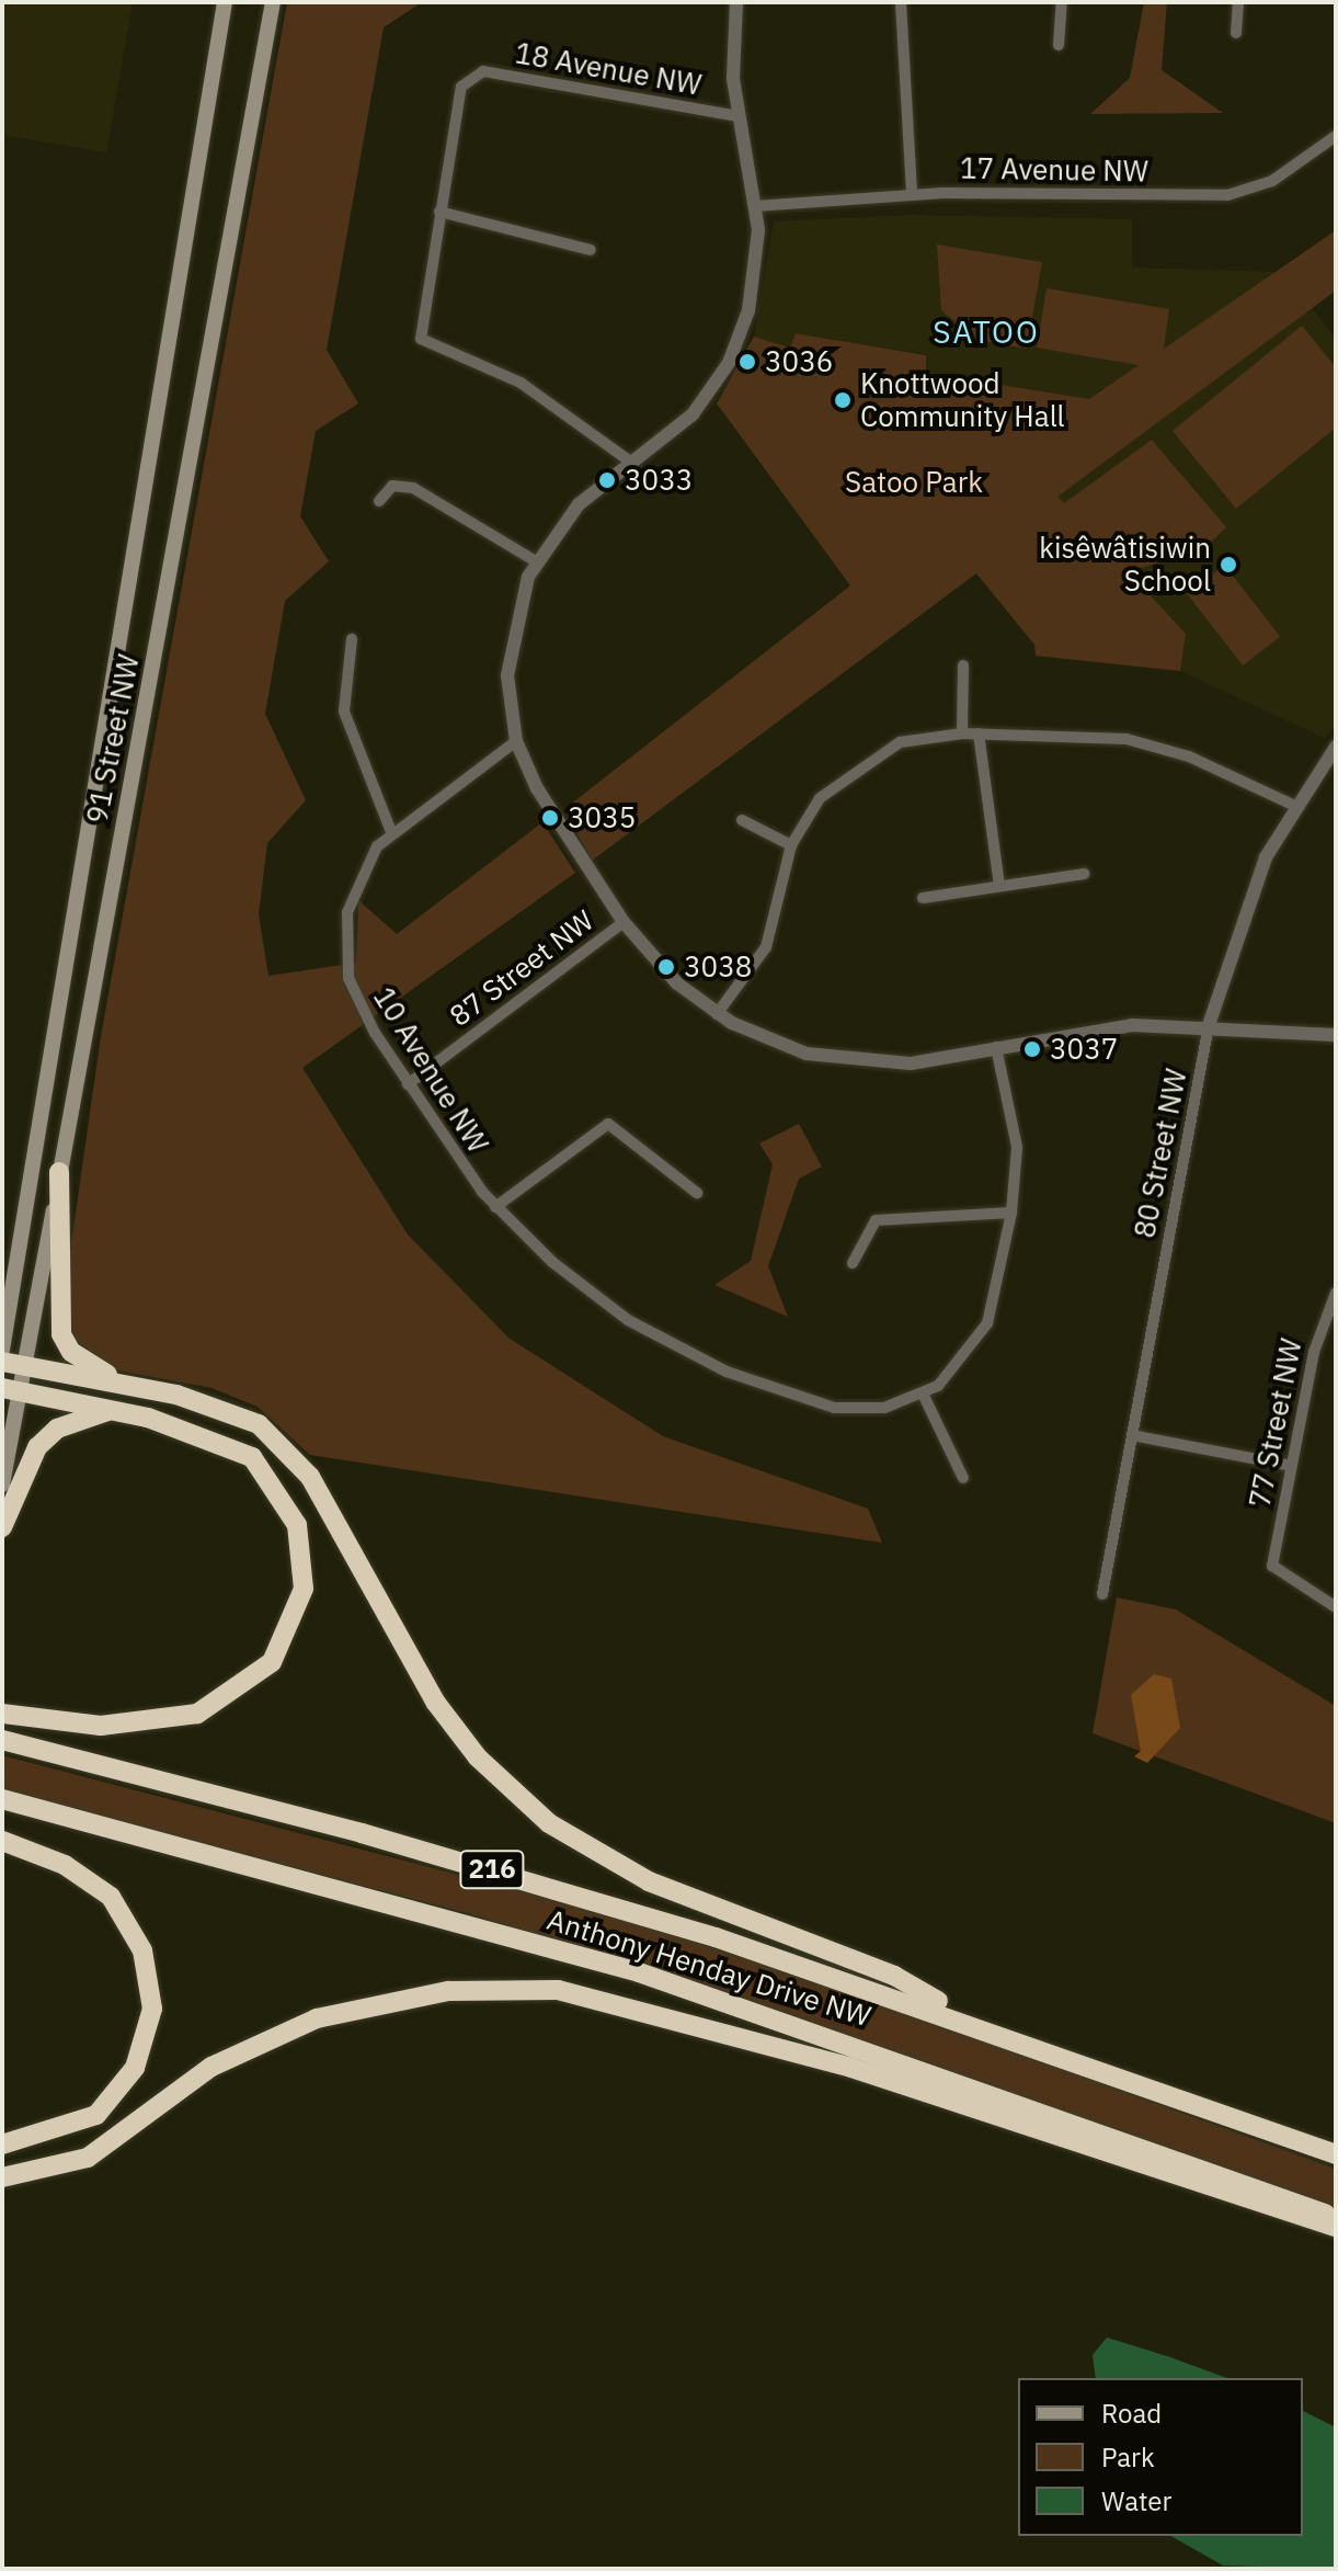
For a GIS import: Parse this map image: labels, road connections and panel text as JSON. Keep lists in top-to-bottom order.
{
  "streets": {
    "highway": ["216", "Anthony Henday Drive NW"],
    "main road": ["91 Street NW"],
    "street": [
      "18 Avenue NW",
      "17 Avenue NW",
      "87 Street NW",
      "10 Avenue NW",
      "80 Street NW",
      "77 Street NW"
    ]
  },
  "crossings": [
    ["87 Street NW", "10 Avenue NW"]
  ],
  "districts": ["SATOO"],
  "parks": ["Satoo Park"],
  "places": [
    "3036",
    "Knottwood Community Hall",
    "3033",
    "kisêwâtisiwin School",
    "3035",
    "3038",
    "3037"
  ],
  "legend": ["Road", "Park", "Water"]
}
